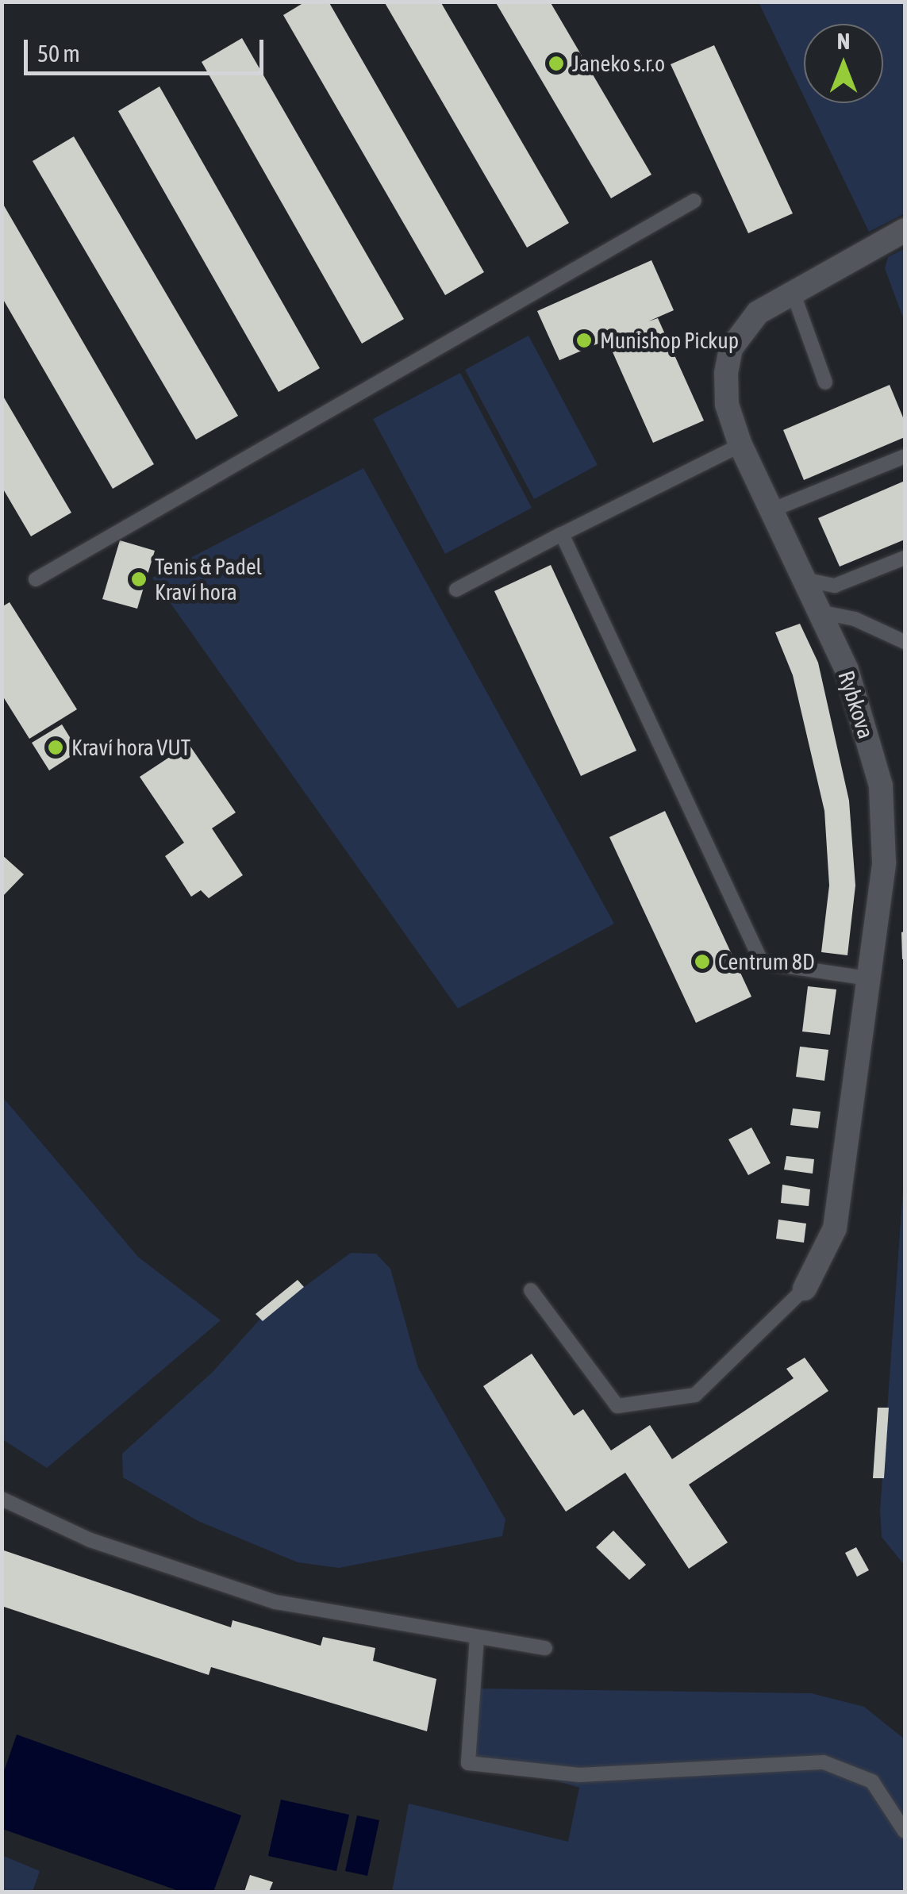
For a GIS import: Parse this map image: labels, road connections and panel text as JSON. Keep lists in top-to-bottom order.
{
  "streets": {
    "street": ["Rybkova"]
  },
  "places": [
    "Janeko s.r.o",
    "Munishop Pickup",
    "Tenis & Padel Kraví hora",
    "Kraví hora VUT",
    "Centrum 8D"
  ],
  "scale_bar": "50 m",
  "north": "top"
}
